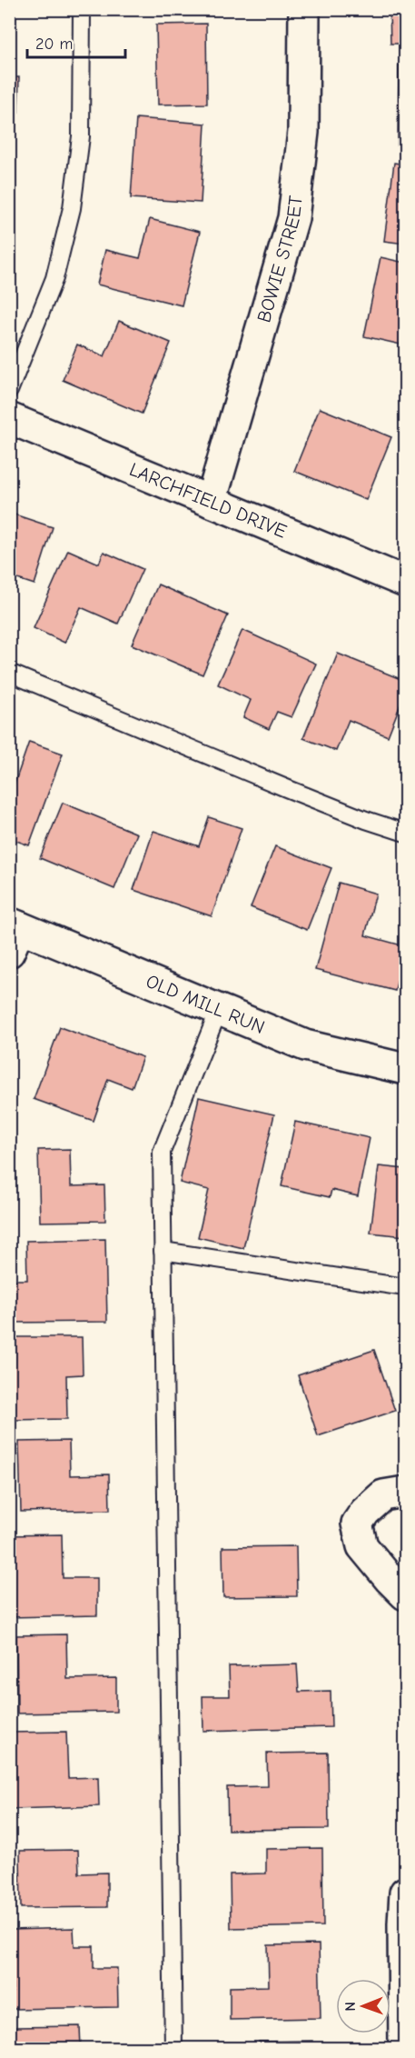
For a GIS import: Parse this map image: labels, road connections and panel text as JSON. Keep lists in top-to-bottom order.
{
  "streets": {
    "street": ["BOWIE STREET", "LARCHFIELD DRIVE", "OLD MILL RUN"]
  },
  "crossings": [
    ["BOWIE STREET", "LARCHFIELD DRIVE"]
  ],
  "scale_bar": "20 m",
  "north": "left"
}
